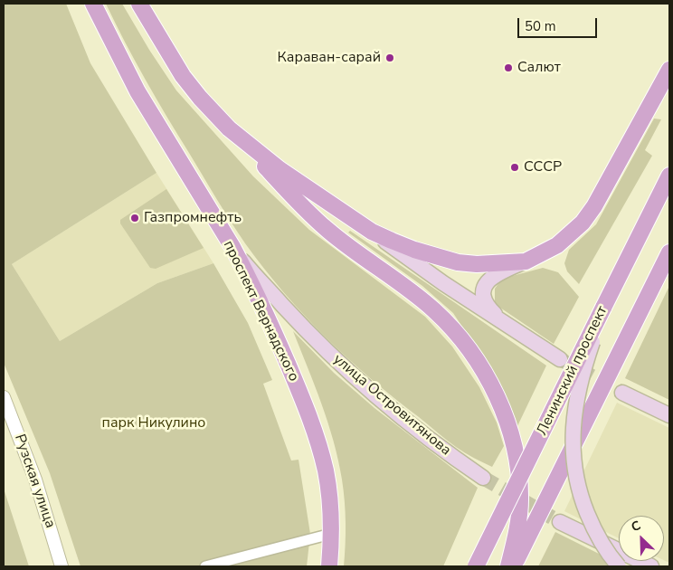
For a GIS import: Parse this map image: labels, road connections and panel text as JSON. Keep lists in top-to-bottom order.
{
  "streets": {
    "main road": ["проспект Вернадского", "Ленинский проспект", "улица Островитянова"],
    "street": ["Рузская улица"]
  },
  "crossings": [
    ["проспект Вернадского", "улица Островитянова"]
  ],
  "parks": ["парк Никулино"],
  "places": [
    "Караван-сарай",
    "Салют",
    "СССР",
    "Газпромнефть"
  ],
  "scale_bar": "50 m",
  "north": "top left"
}
